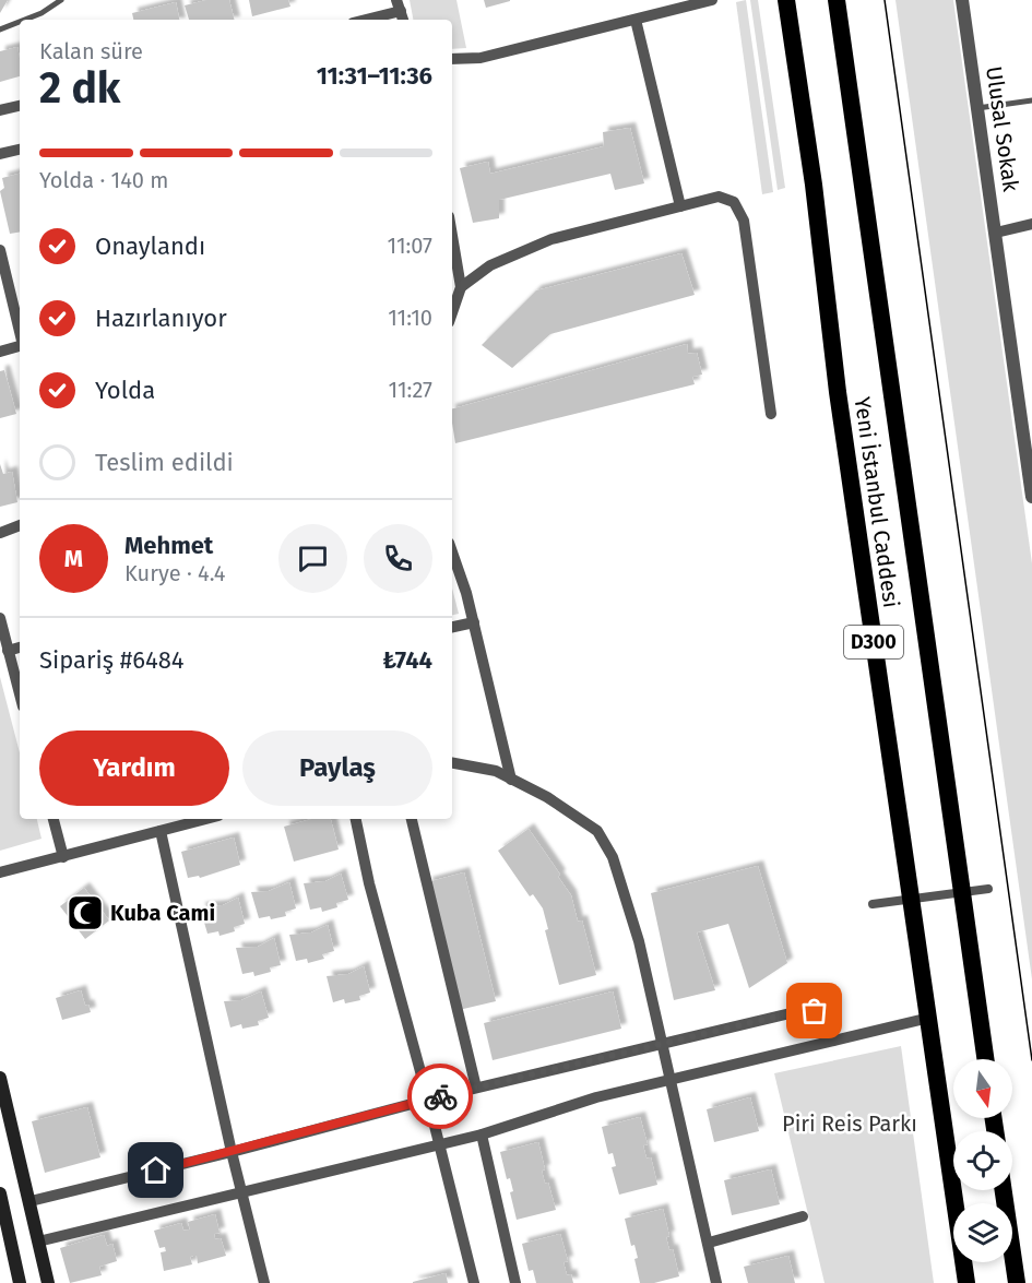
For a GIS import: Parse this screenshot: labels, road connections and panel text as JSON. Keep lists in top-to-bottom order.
{
  "streets": {
    "highway": ["Yeni İstanbul Caddesi", "D300"],
    "street": ["Ulusal Sokak"]
  },
  "parks": ["Piri Reis Parkı"],
  "places": {
    "mosque": ["Kuba Cami"]
  },
  "north": "bottom",
  "page": {
    "heading": ["2 dk", "Kalan süre", "11:31–11:36"],
    "panel": [
      "Mehmet",
      "Kurye · 4.4",
      "Sipariş #6484",
      "₺744"
    ],
    "bar": "Yolda · 140 m",
    "list": [
      ["Onaylandı", "11:07"],
      ["Hazırlanıyor", "11:10"],
      ["Yolda", "11:27"],
      "Teslim edildi"
    ],
    "round": "M",
    "buttons": ["Yardım", "Paylaş"]
  }
}
